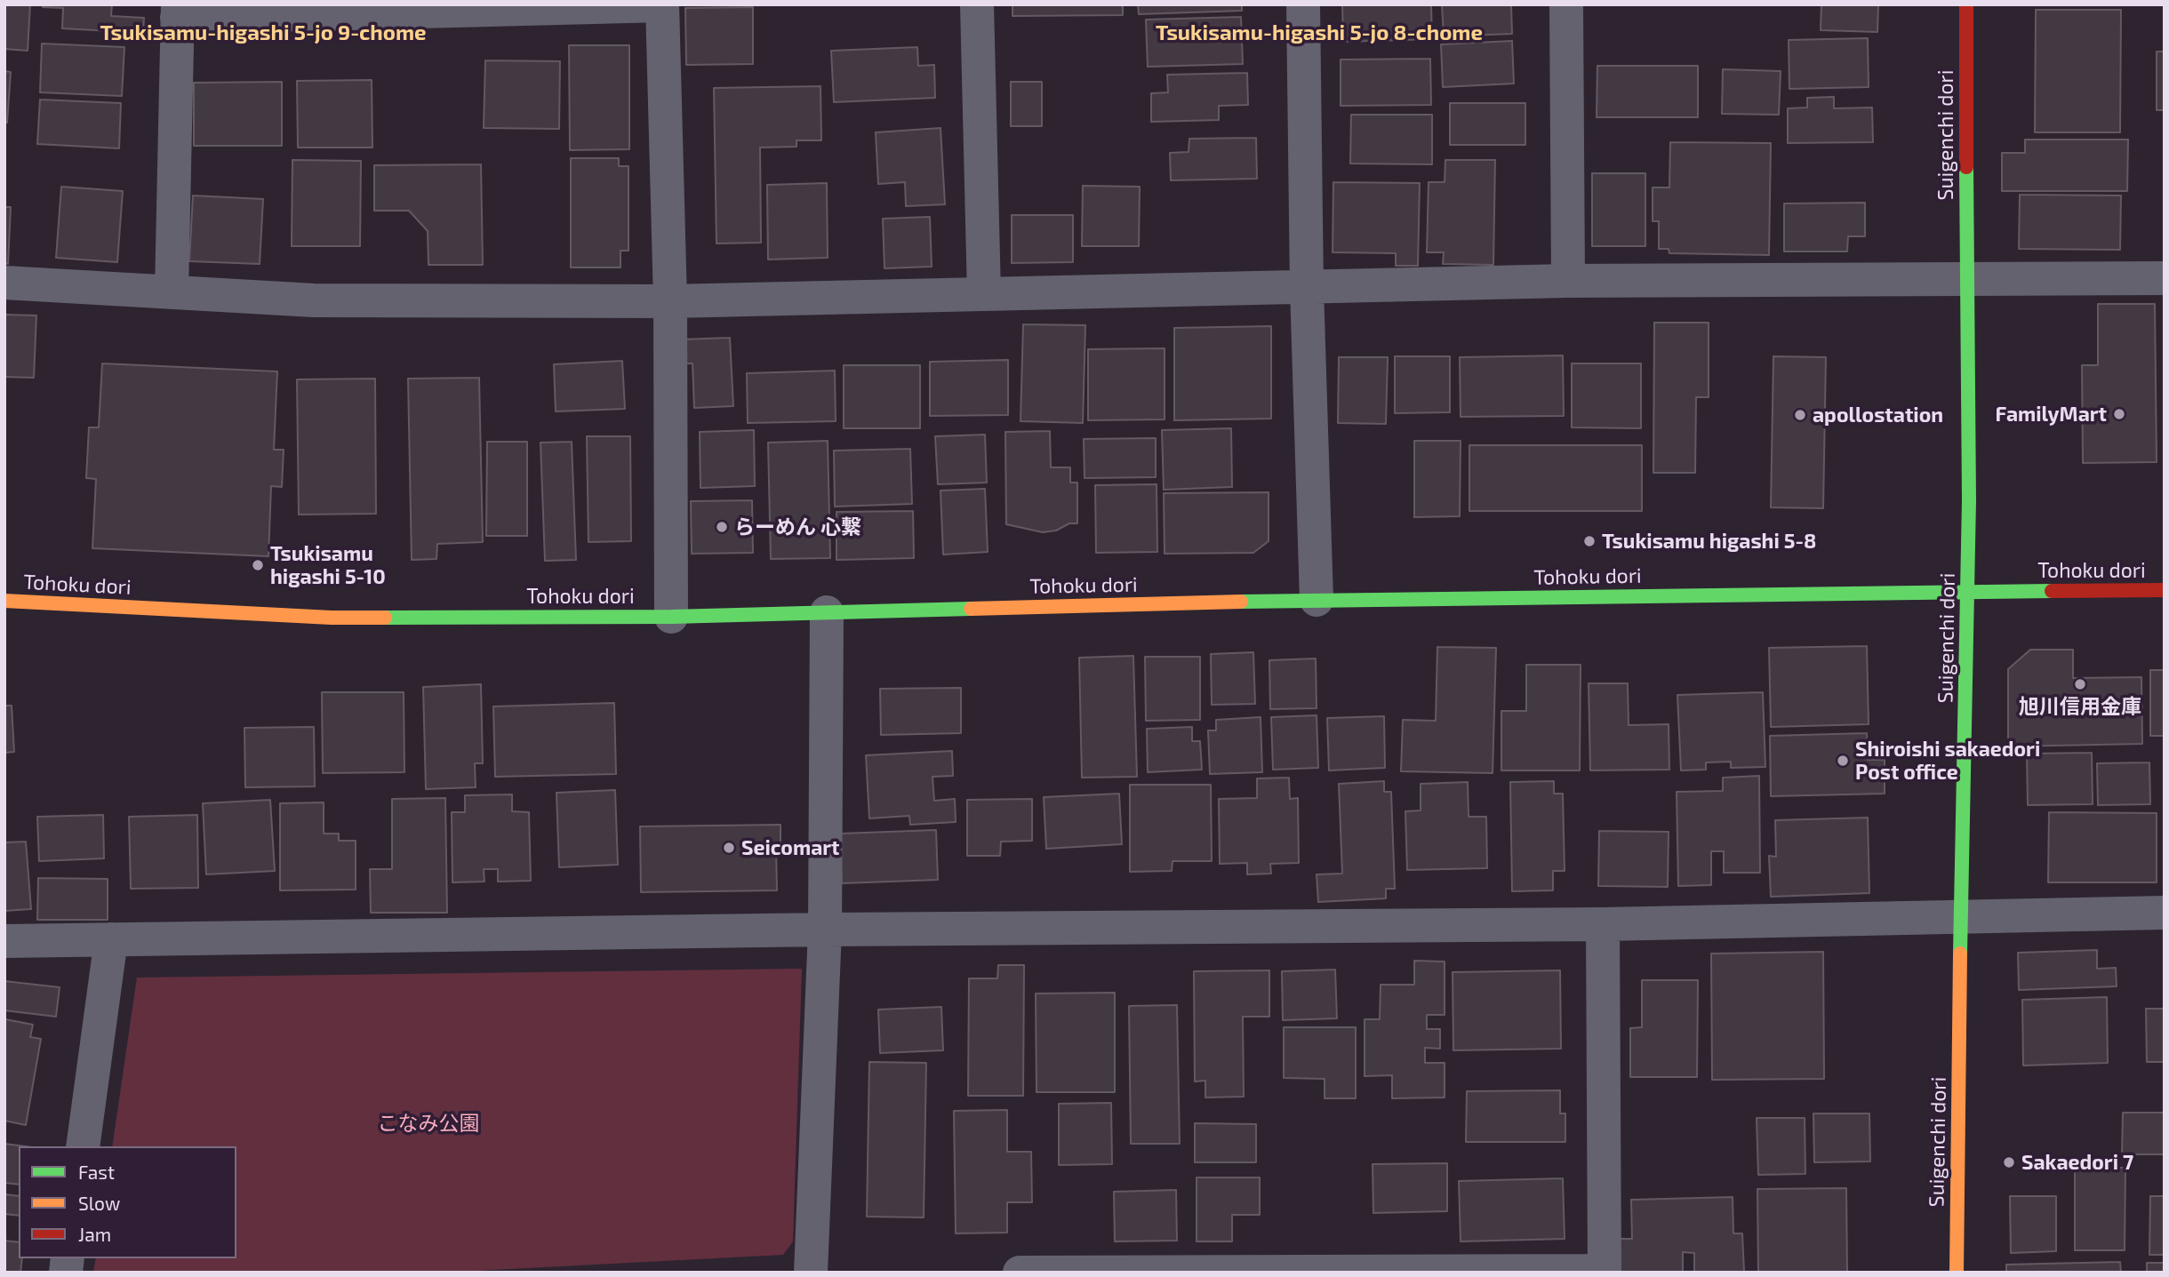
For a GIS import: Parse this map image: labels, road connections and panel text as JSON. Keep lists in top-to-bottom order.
{
  "streets": {
    "street": ["Suigenchi dori", "Tohoku dori"]
  },
  "crossings": [
    ["Suigenchi dori", "Tohoku dori"]
  ],
  "districts": ["Tsukisamu-higashi 5-jo 9-chome", "Tsukisamu-higashi 5-jo 8-chome"],
  "parks": ["こなみ公園"],
  "places": [
    "FamilyMart",
    "apollostation",
    "らーめん 心繋",
    "Tsukisamu higashi 5-8",
    "Tsukisamu higashi 5-10",
    "旭川信用金庫",
    "Shiroishi sakaedori Post office",
    "Seicomart",
    "Sakaedori 7"
  ],
  "legend": ["Fast", "Slow", "Jam"]
}
